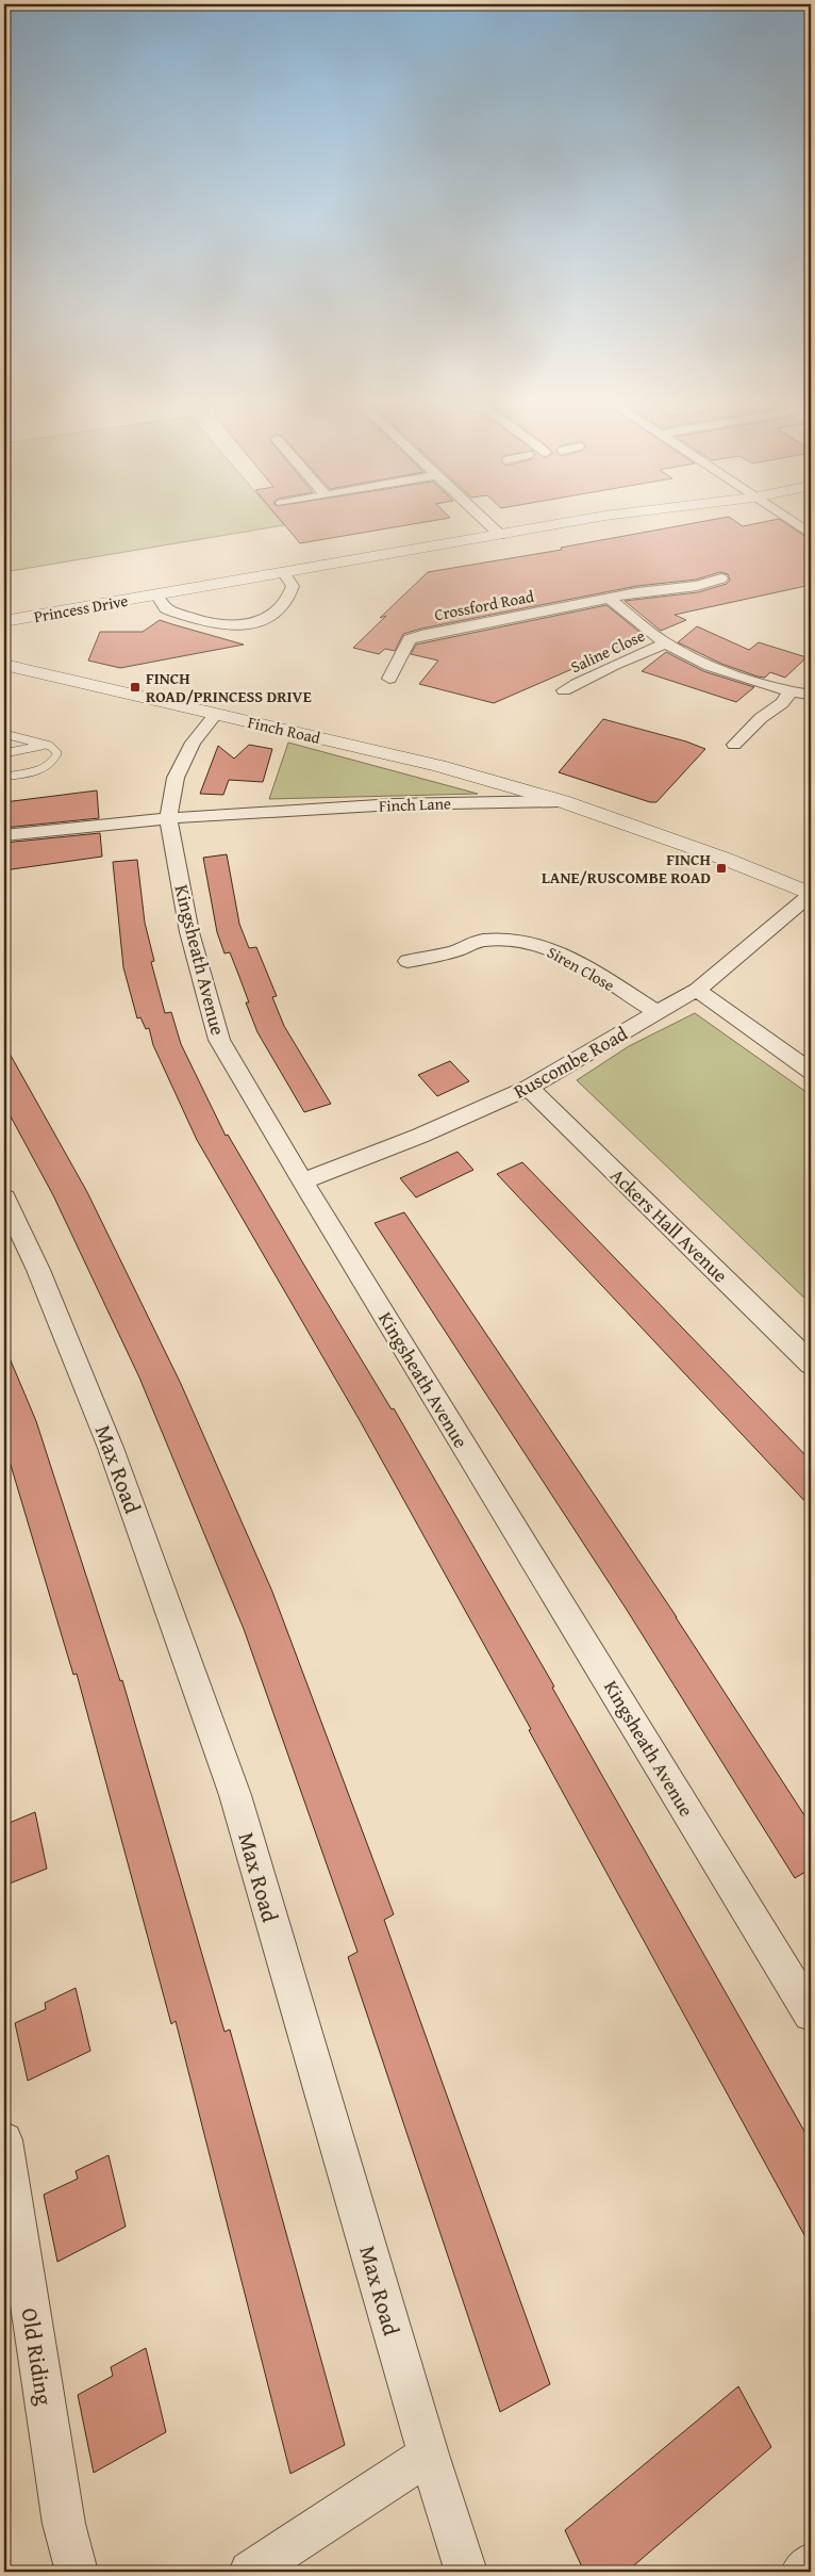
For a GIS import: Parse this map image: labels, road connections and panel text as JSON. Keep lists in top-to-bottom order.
{
  "streets": {
    "street": [
      "Crossford Road",
      "Princess Drive",
      "Saline Close",
      "Finch Road",
      "Finch Lane",
      "Kingsheath Avenue",
      "Siren Close",
      "Ruscombe Road",
      "Ackers Hall Avenue",
      "Max Road",
      "Old Riding"
    ]
  },
  "crossings": [
    ["Finch Road", "Finch Lane"],
    ["Finch Road", "Kingsheath Avenue"],
    ["Finch Lane", "Kingsheath Avenue"],
    ["Finch Lane", "Ruscombe Road"],
    ["Kingsheath Avenue", "Ruscombe Road"],
    ["Siren Close", "Ruscombe Road"],
    ["Ruscombe Road", "Ackers Hall Avenue"]
  ],
  "places": {
    "transit": ["FINCH ROAD/PRINCESS DRIVE", "FINCH LANE/RUSCOMBE ROAD"]
  }
}
